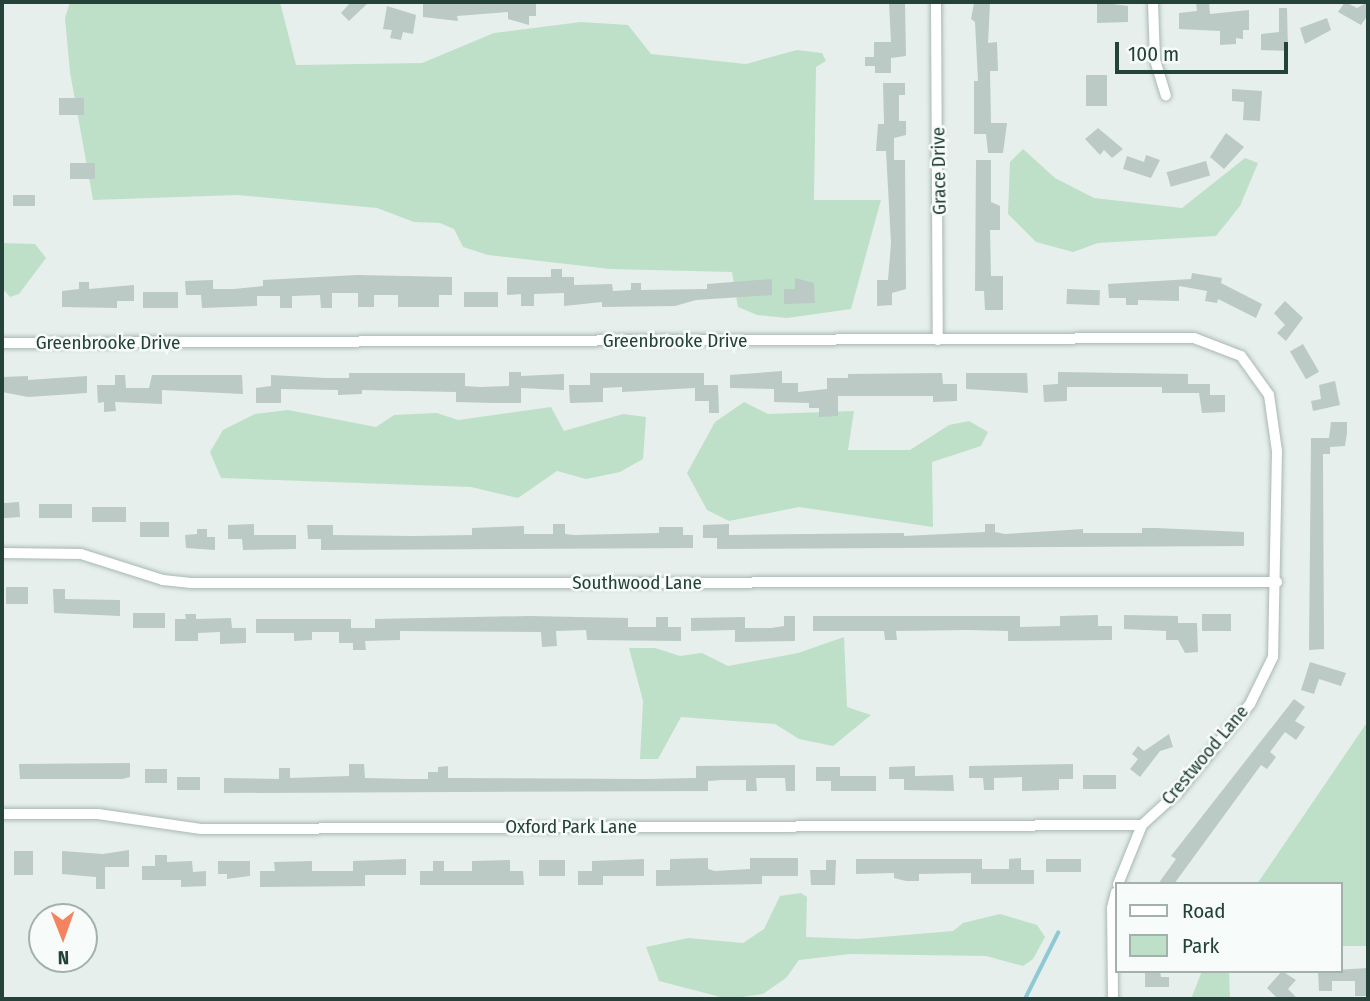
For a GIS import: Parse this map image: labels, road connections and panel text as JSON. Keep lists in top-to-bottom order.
{
  "streets": {
    "street": [
      "Grace Drive",
      "Greenbrooke Drive",
      "Southwood Lane",
      "Crestwood Lane",
      "Oxford Park Lane"
    ]
  },
  "crossings": [
    ["Grace Drive", "Greenbrooke Drive"],
    ["Greenbrooke Drive", "Crestwood Lane"],
    ["Southwood Lane", "Crestwood Lane"],
    ["Crestwood Lane", "Oxford Park Lane"]
  ],
  "legend": ["Road", "Park"],
  "scale_bar": "100 m",
  "north": "bottom"
}
